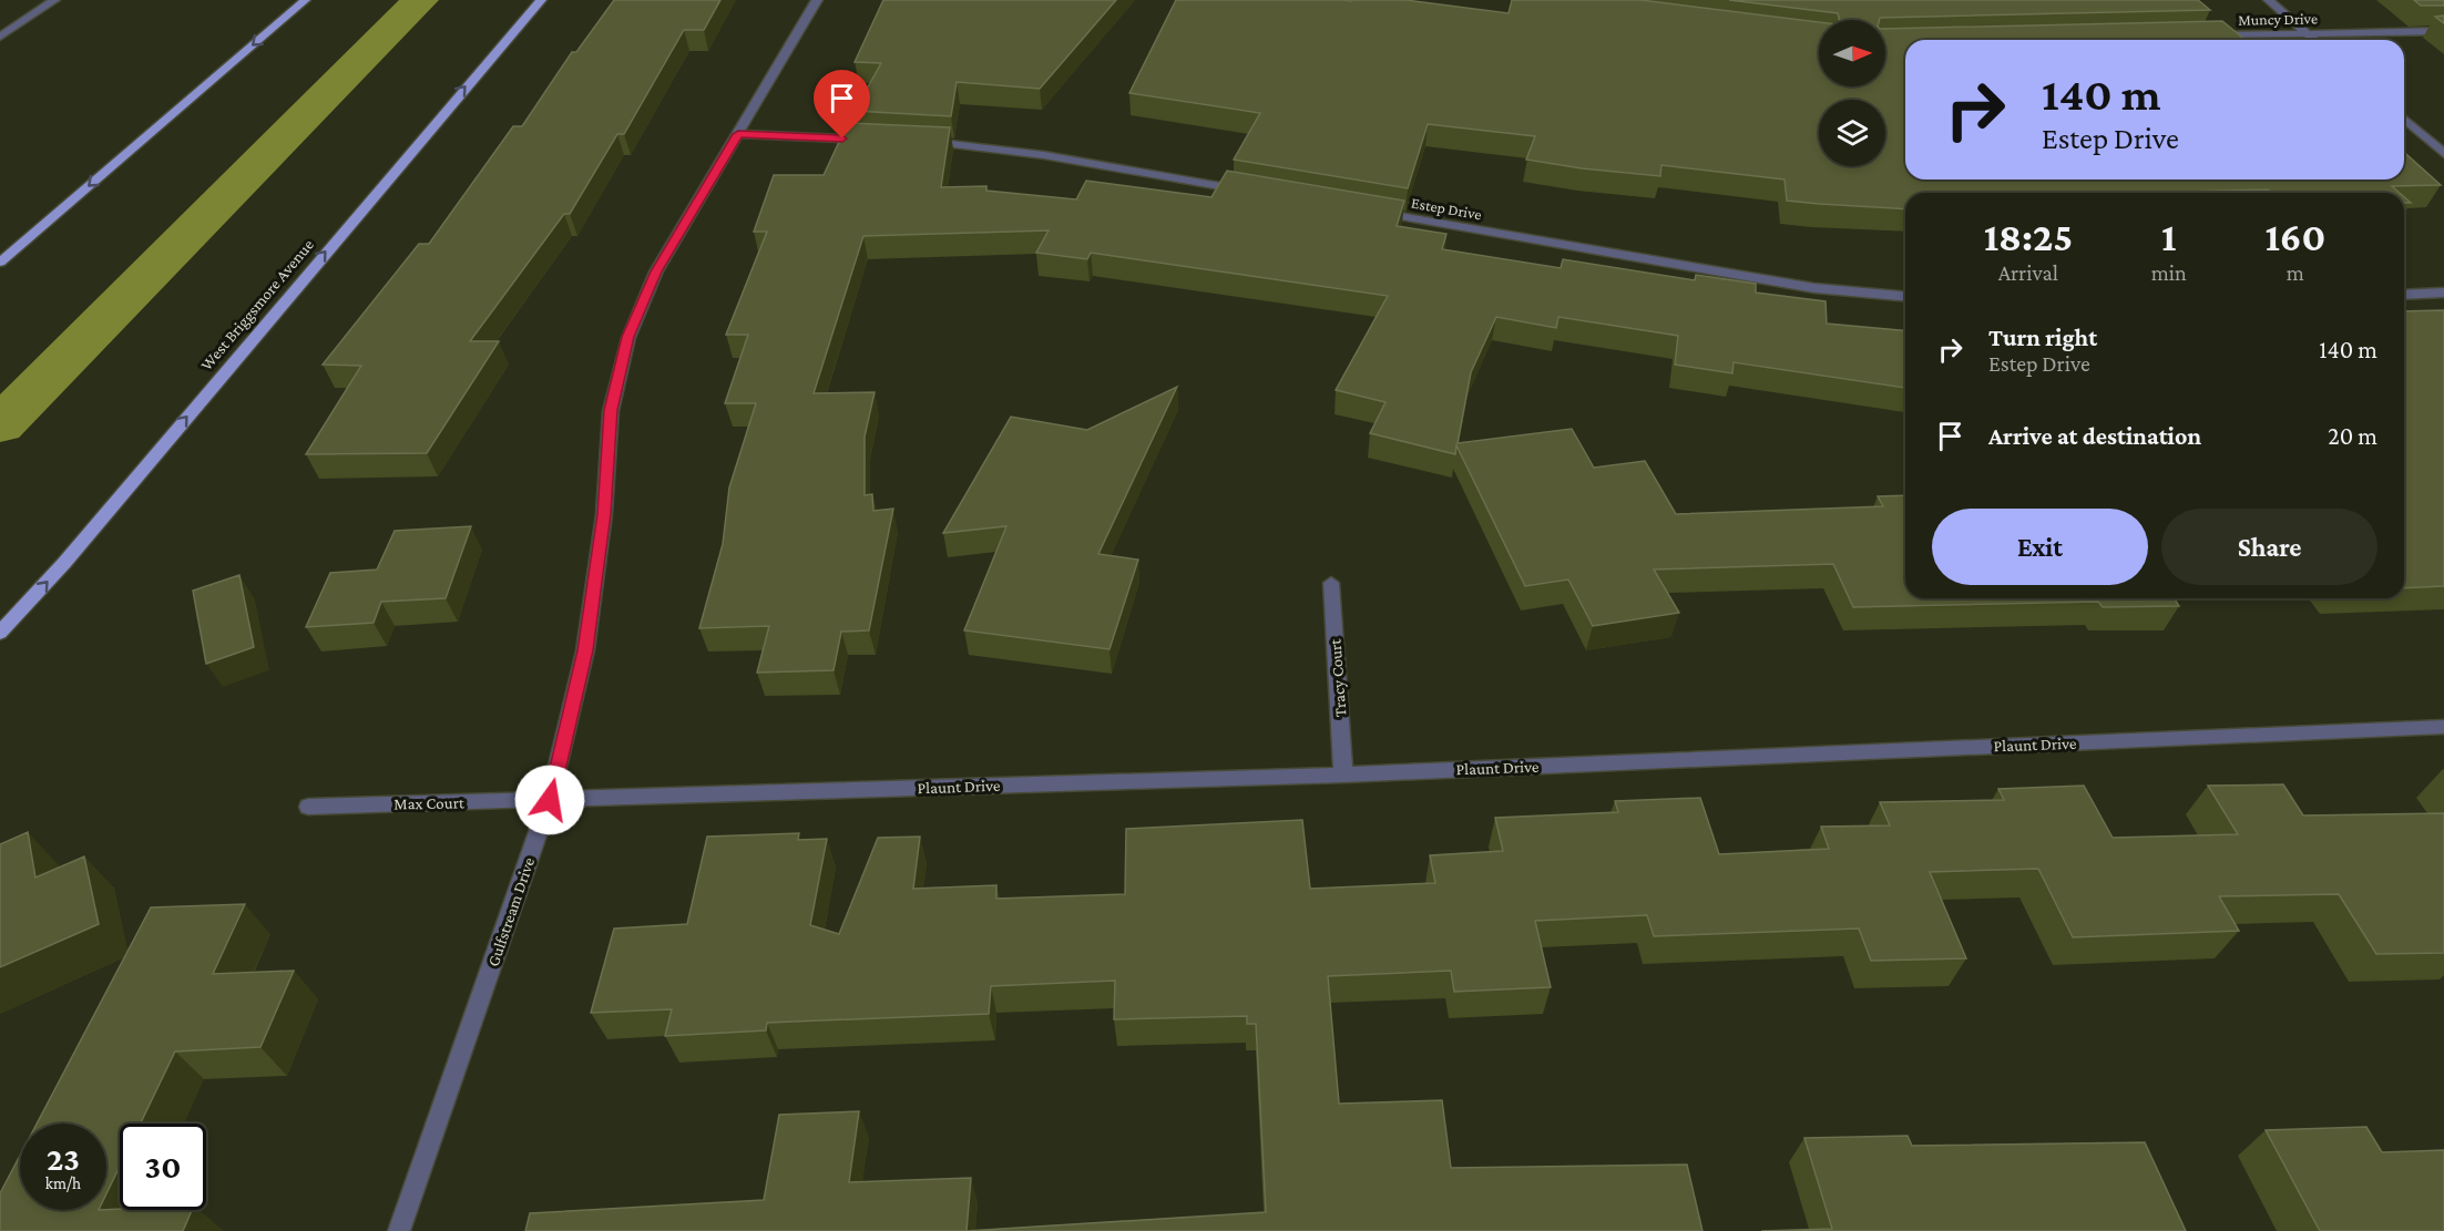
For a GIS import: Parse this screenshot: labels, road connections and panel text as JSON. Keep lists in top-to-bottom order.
{
  "streets": {
    "main road": ["West Briggsmore Avenue"],
    "street": [
      "Muncy Drive",
      "Estep Drive",
      "Tracy Court",
      "Plaunt Drive",
      "Max Court",
      "Gulfstream Drive"
    ]
  },
  "crossings": [
    ["Tracy Court", "Plaunt Drive"],
    ["Plaunt Drive", "Max Court"],
    ["Plaunt Drive", "Gulfstream Drive"],
    ["Max Court", "Gulfstream Drive"]
  ],
  "one_way": ["West Briggsmore Avenue"],
  "north": "right",
  "page": {
    "turn": ["140 m", "Estep Drive"],
    "eta": [
      "18:25",
      "Arrival",
      "1",
      "min",
      "160",
      "m"
    ],
    "list": [
      {
        "name": "Turn right",
        "note": "Estep Drive",
        "value": "140 m"
      },
      {
        "name": "Arrive at destination",
        "value": "20 m"
      }
    ],
    "buttons": ["Exit", "Share"],
    "speed": "23 km/h",
    "limit": "30"
  }
}
